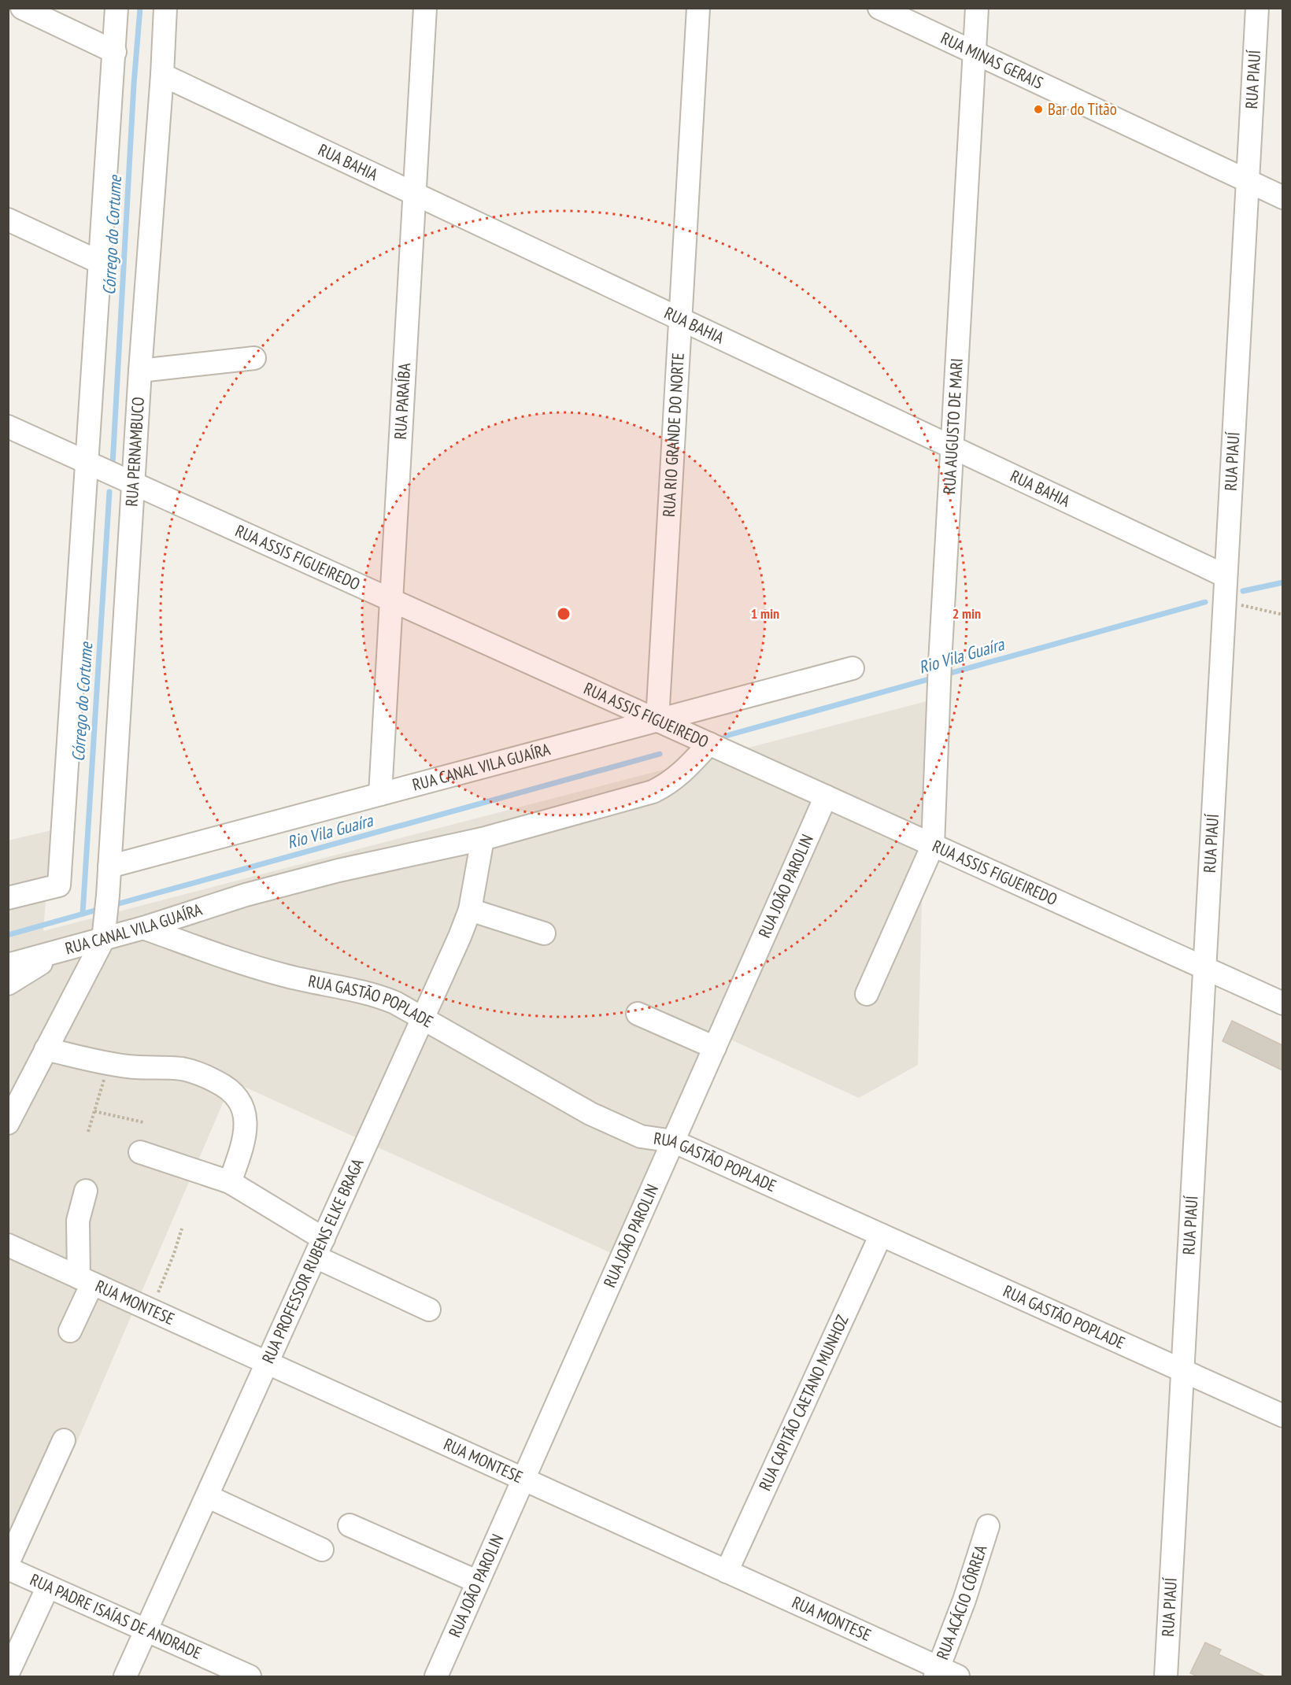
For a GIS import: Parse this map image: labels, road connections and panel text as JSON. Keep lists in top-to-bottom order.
{
  "streets": {
    "street": [
      "RUA MINAS GERAIS",
      "RUA PIAUÍ",
      "RUA BAHIA",
      "RUA PARAÍBA",
      "RUA AUGUSTO DE MARI",
      "RUA RIO GRANDE DO NORTE",
      "RUA PERNAMBUCO",
      "RUA ASSIS FIGUEIREDO",
      "RUA CANAL VILA GUAÍRA",
      "RUA JOÃO PAROLIN",
      "RUA GASTÃO POPLADE",
      "RUA PROFESSOR RUBENS ELKE BRAGA",
      "RUA MONTESE",
      "RUA CAPITÃO CAETANO MUNHOZ",
      "RUA ACÁCIO CÔRREA",
      "RUA PADRE ISAÍAS DE ANDRADE"
    ]
  },
  "crossings": [
    ["RUA MINAS GERAIS", "RUA PIAUÍ"],
    ["RUA MINAS GERAIS", "RUA AUGUSTO DE MARI"],
    ["RUA PIAUÍ", "RUA BAHIA"],
    ["RUA PIAUÍ", "RUA ASSIS FIGUEIREDO"],
    ["RUA PIAUÍ", "RUA GASTÃO POPLADE"],
    ["RUA BAHIA", "RUA PARAÍBA"],
    ["RUA BAHIA", "RUA AUGUSTO DE MARI"],
    ["RUA BAHIA", "RUA RIO GRANDE DO NORTE"],
    ["RUA BAHIA", "RUA PERNAMBUCO"],
    ["RUA PARAÍBA", "RUA ASSIS FIGUEIREDO"],
    ["RUA PARAÍBA", "RUA CANAL VILA GUAÍRA"],
    ["RUA AUGUSTO DE MARI", "RUA ASSIS FIGUEIREDO"],
    ["RUA RIO GRANDE DO NORTE", "RUA ASSIS FIGUEIREDO"],
    ["RUA RIO GRANDE DO NORTE", "RUA CANAL VILA GUAÍRA"],
    ["RUA PERNAMBUCO", "RUA ASSIS FIGUEIREDO"],
    ["RUA PERNAMBUCO", "RUA CANAL VILA GUAÍRA"],
    ["RUA ASSIS FIGUEIREDO", "RUA CANAL VILA GUAÍRA"],
    ["RUA ASSIS FIGUEIREDO", "RUA JOÃO PAROLIN"],
    ["RUA CANAL VILA GUAÍRA", "RUA GASTÃO POPLADE"],
    ["RUA CANAL VILA GUAÍRA", "RUA PROFESSOR RUBENS ELKE BRAGA"],
    ["RUA JOÃO PAROLIN", "RUA GASTÃO POPLADE"],
    ["RUA JOÃO PAROLIN", "RUA MONTESE"],
    ["RUA GASTÃO POPLADE", "RUA PROFESSOR RUBENS ELKE BRAGA"],
    ["RUA GASTÃO POPLADE", "RUA CAPITÃO CAETANO MUNHOZ"],
    ["RUA PROFESSOR RUBENS ELKE BRAGA", "RUA MONTESE"],
    ["RUA PROFESSOR RUBENS ELKE BRAGA", "RUA PADRE ISAÍAS DE ANDRADE"],
    ["RUA MONTESE", "RUA CAPITÃO CAETANO MUNHOZ"],
    ["RUA MONTESE", "RUA ACÁCIO CÔRREA"]
  ],
  "water": ["Córrego do Cortume", "Rio Vila Guaíra"],
  "places": ["Bar do Titão"],
  "rings": ["1 min", "2 min"]
}
